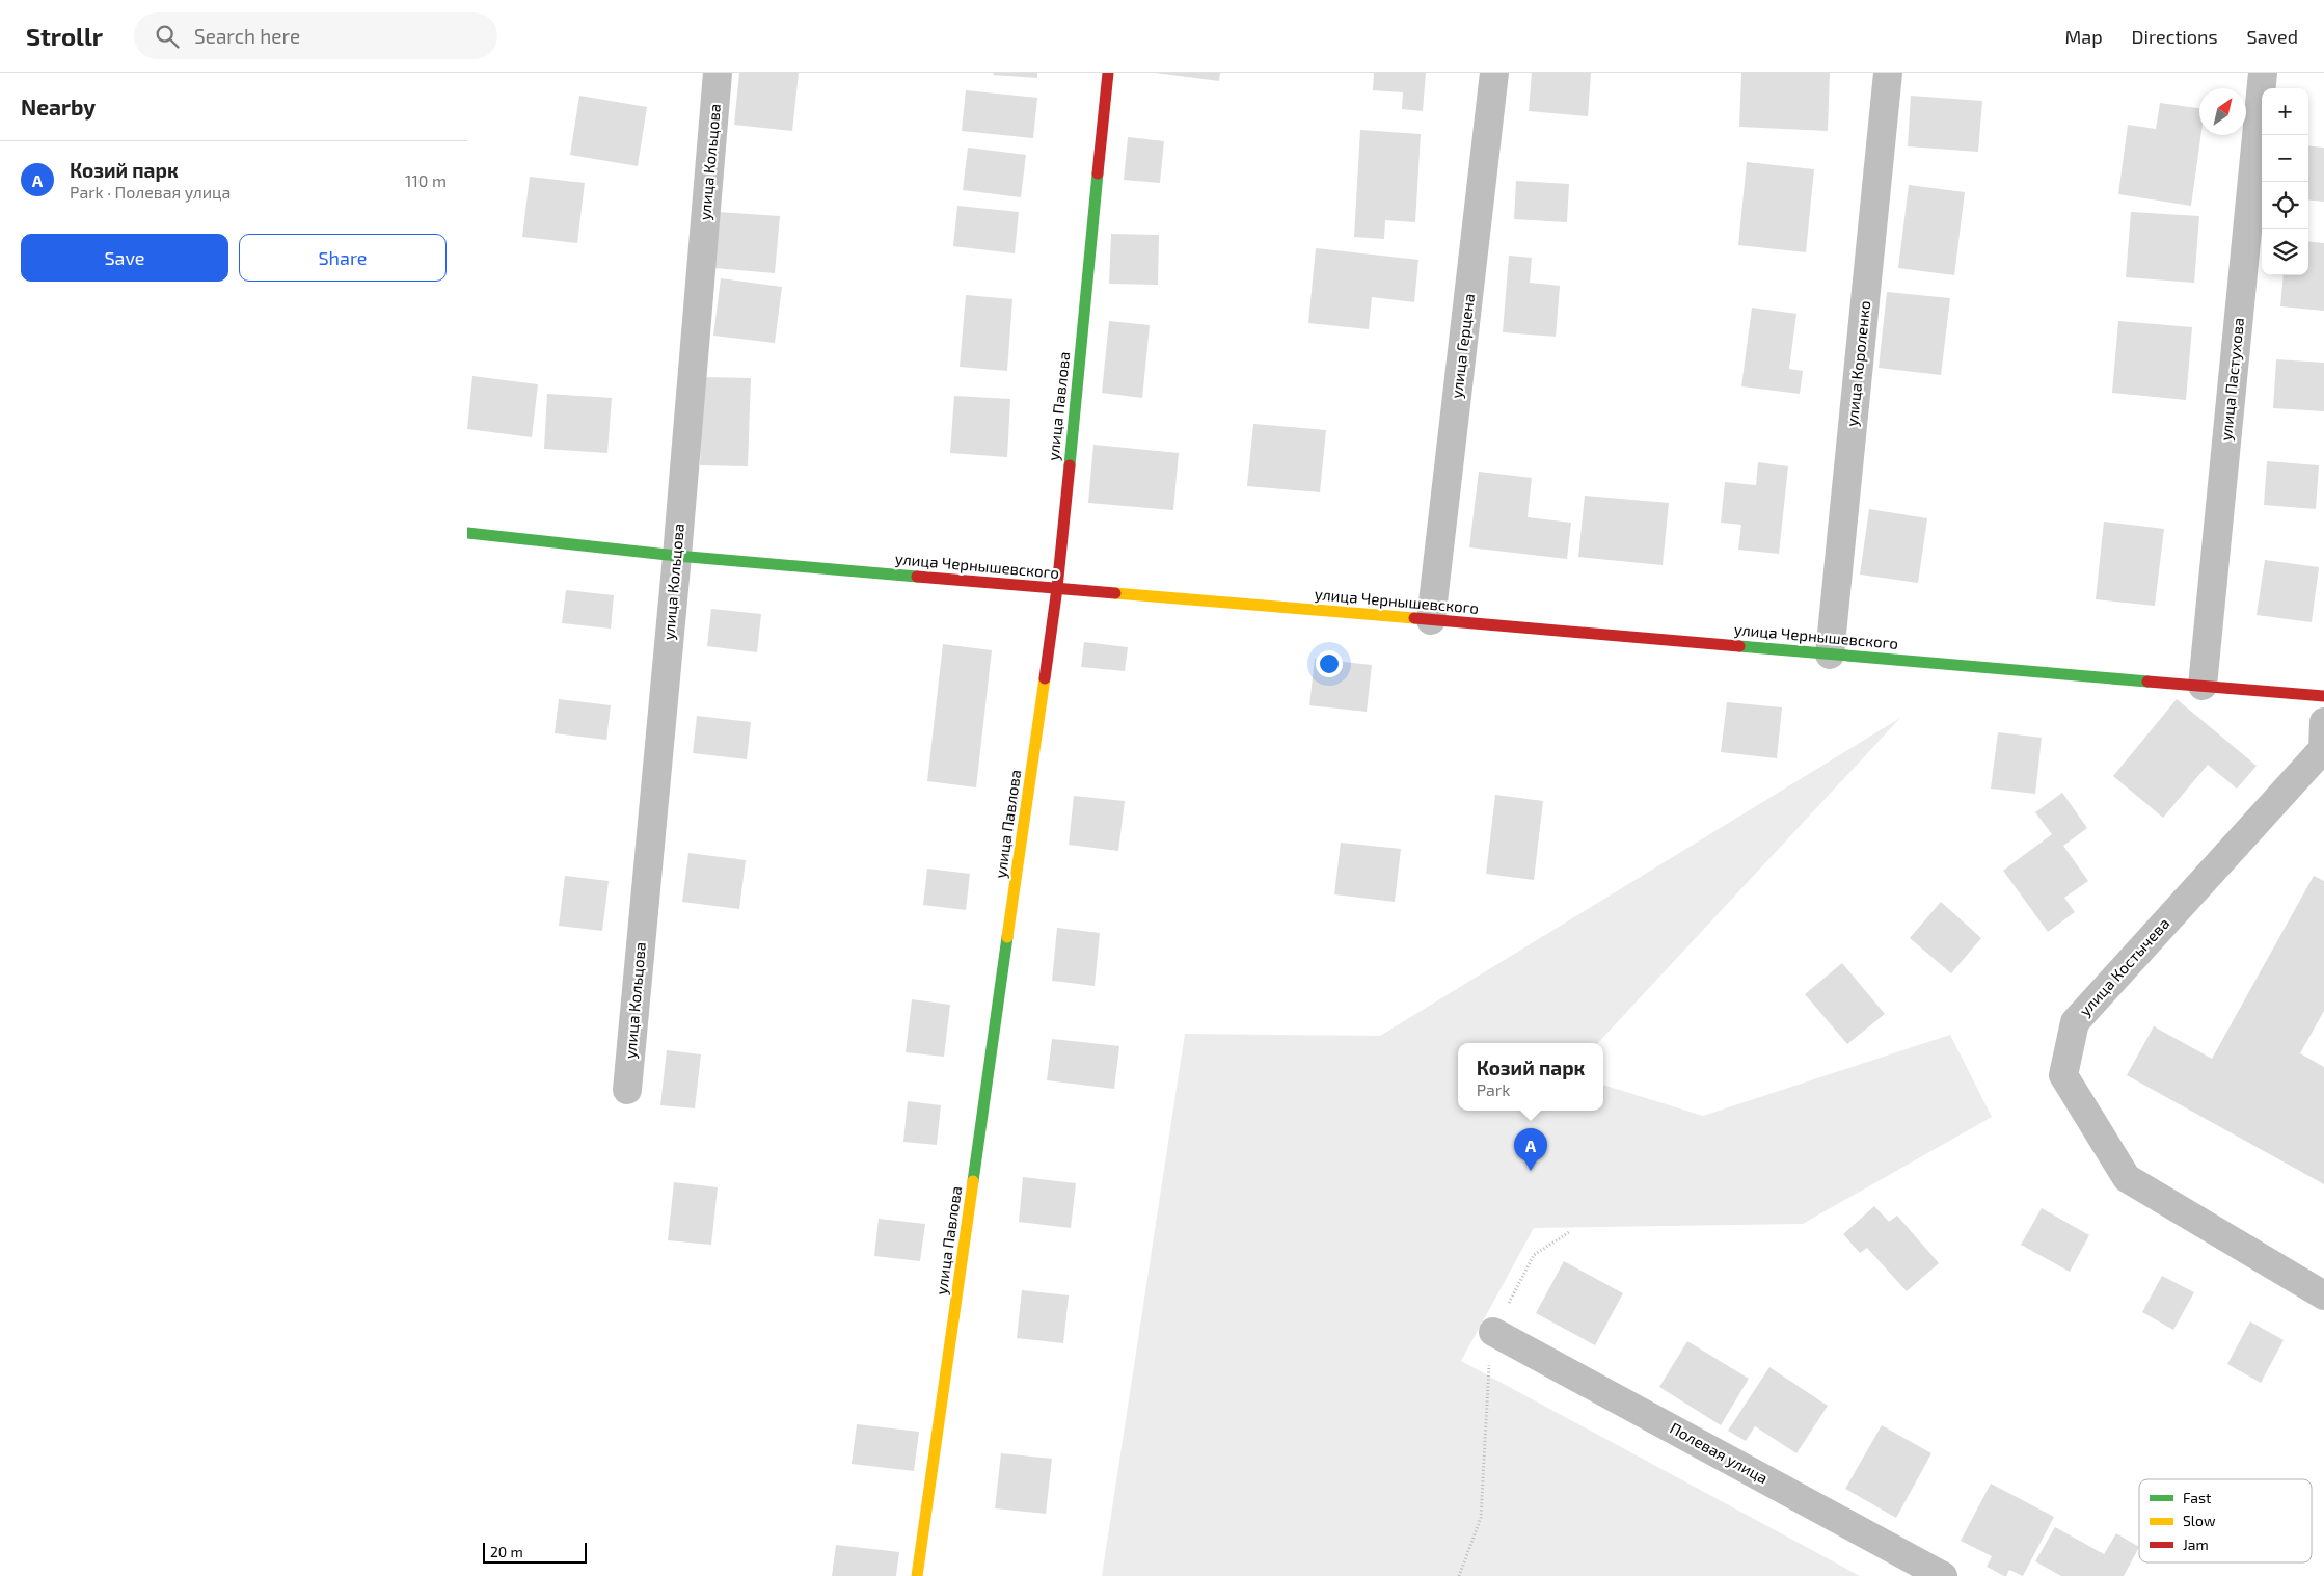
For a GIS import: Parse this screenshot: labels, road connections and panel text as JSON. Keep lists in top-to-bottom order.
{
  "streets": {
    "street": [
      "улица Кольцова",
      "улица Герцена",
      "улица Короленко",
      "улица Пастухова",
      "улица Павлова",
      "улица Чернышевского",
      "улица Костычева",
      "Полевая улица"
    ]
  },
  "crossings": [
    ["улица Кольцова", "улица Чернышевского"],
    ["улица Герцена", "улица Чернышевского"],
    ["улица Короленко", "улица Чернышевского"],
    ["улица Пастухова", "улица Чернышевского"],
    ["улица Павлова", "улица Чернышевского"]
  ],
  "legend": ["Fast", "Slow", "Jam"],
  "scale_bar": "20 m",
  "north": "top right",
  "page": {
    "header": "Strollr",
    "search": "Search here",
    "nav": ["Map", "Directions", "Saved"],
    "heading": "Nearby",
    "map_buttons": ["+", "−"],
    "list": [
      {
        "mark": "A",
        "name": "Козий парк",
        "note": "Park · Полевая улица",
        "value": "110 m"
      }
    ],
    "buttons": ["Save", "Share"],
    "popup": ["Козий парк", "Park"],
    "pins": "A",
    "scale": "20 m"
  }
}
